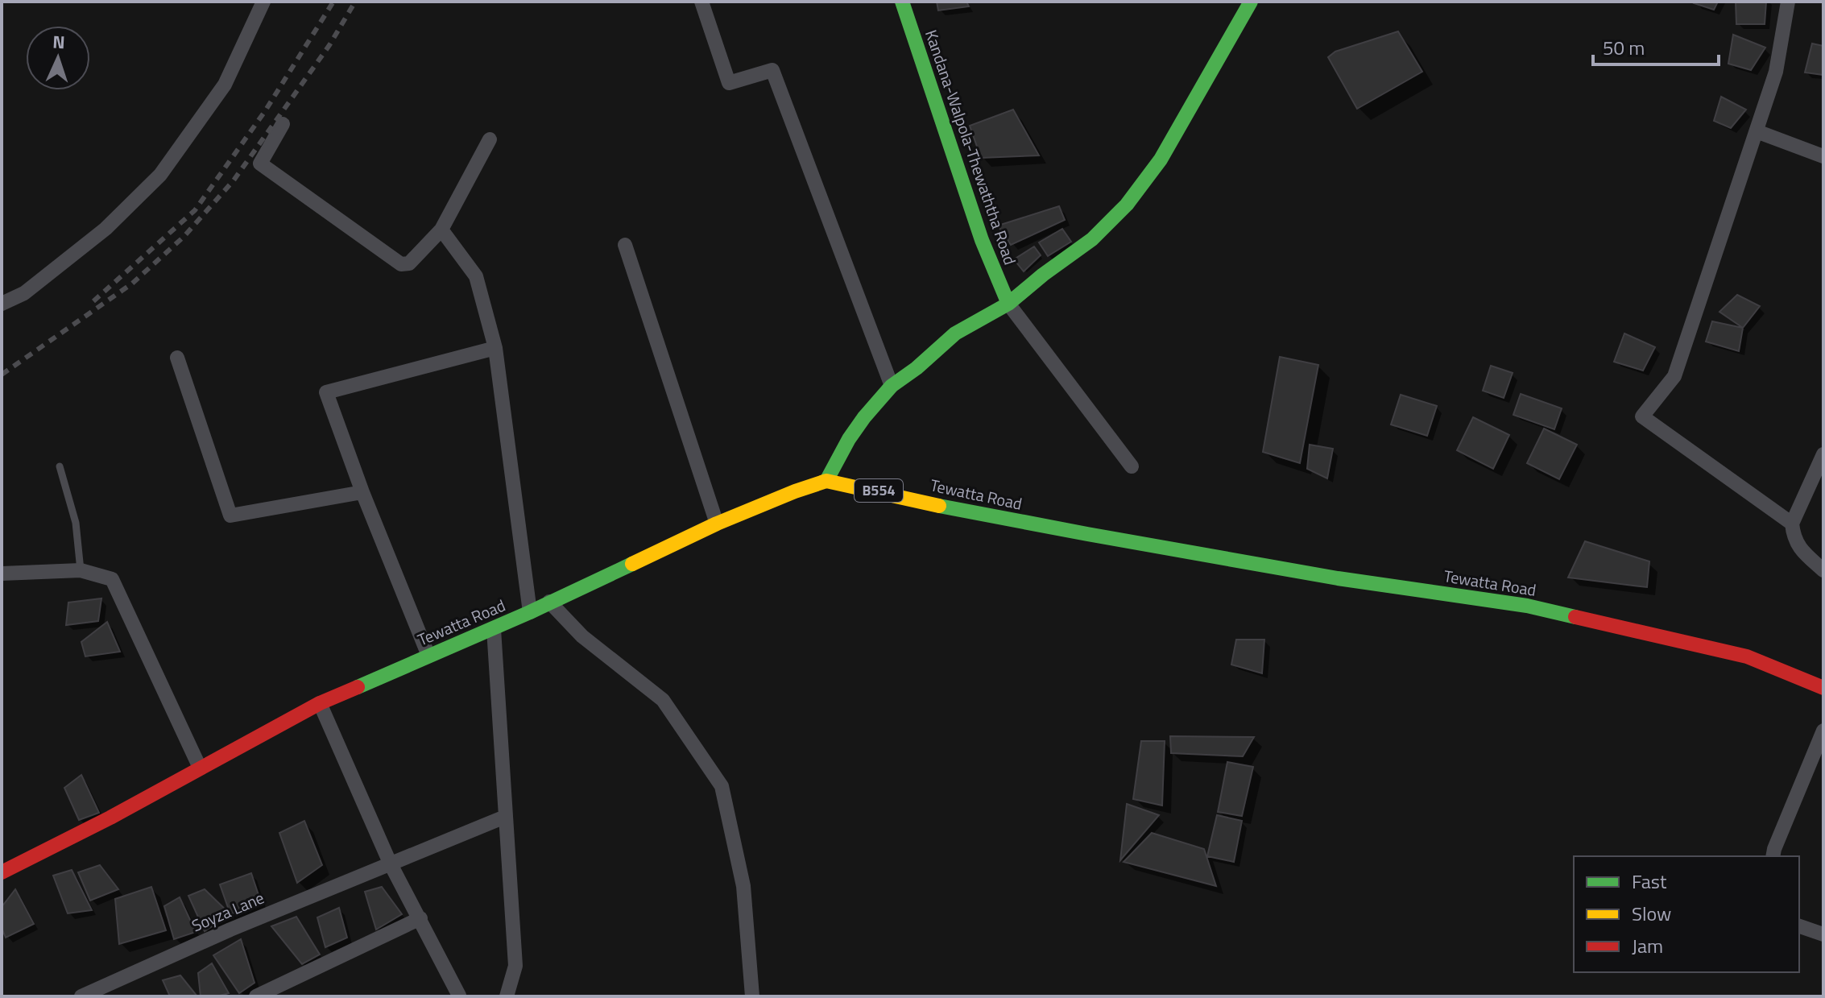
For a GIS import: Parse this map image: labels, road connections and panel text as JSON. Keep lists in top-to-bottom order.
{
  "streets": {
    "main road": ["Kandana-Walpola-Thewaththa Road", "B554", "Tewatta Road"],
    "street": ["Soyza Lane"]
  },
  "legend": ["Fast", "Slow", "Jam"],
  "scale_bar": "50 m",
  "north": "top"
}
